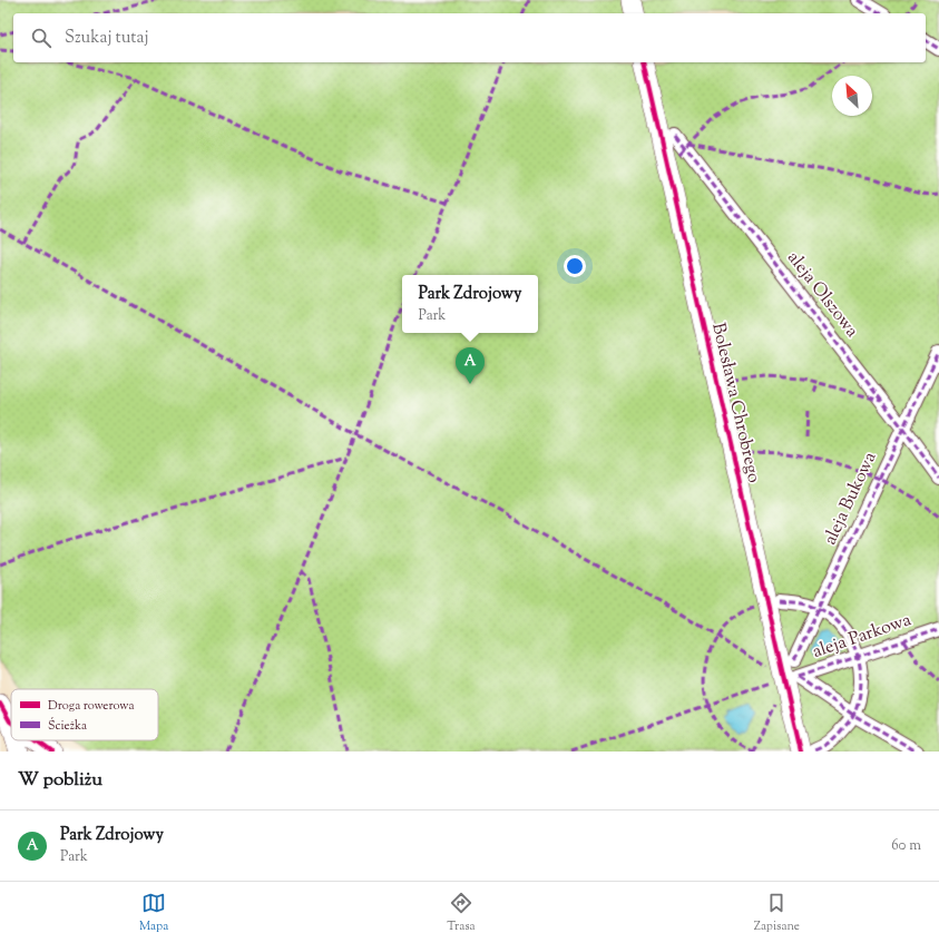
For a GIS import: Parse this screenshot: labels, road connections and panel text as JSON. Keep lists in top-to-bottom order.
{
  "streets": {
    "street": [
      "aleja Olszowa",
      "Bolesława Chrobrego",
      "aleja Bukowa",
      "aleja Parkowa"
    ]
  },
  "crossings": [
    ["aleja Olszowa", "aleja Bukowa"]
  ],
  "legend": ["Droga rowerowa", "Ścieżka"],
  "north": "top left",
  "page": {
    "search": "Szukaj tutaj",
    "popup": ["Park Zdrojowy", "Park"],
    "pins": "A",
    "heading": "W pobliżu",
    "list": [
      {
        "mark": "A",
        "name": "Park Zdrojowy",
        "note": "Park",
        "value": "60 m"
      }
    ],
    "nav": ["Mapa", "Trasa", "Zapisane"]
  }
}
